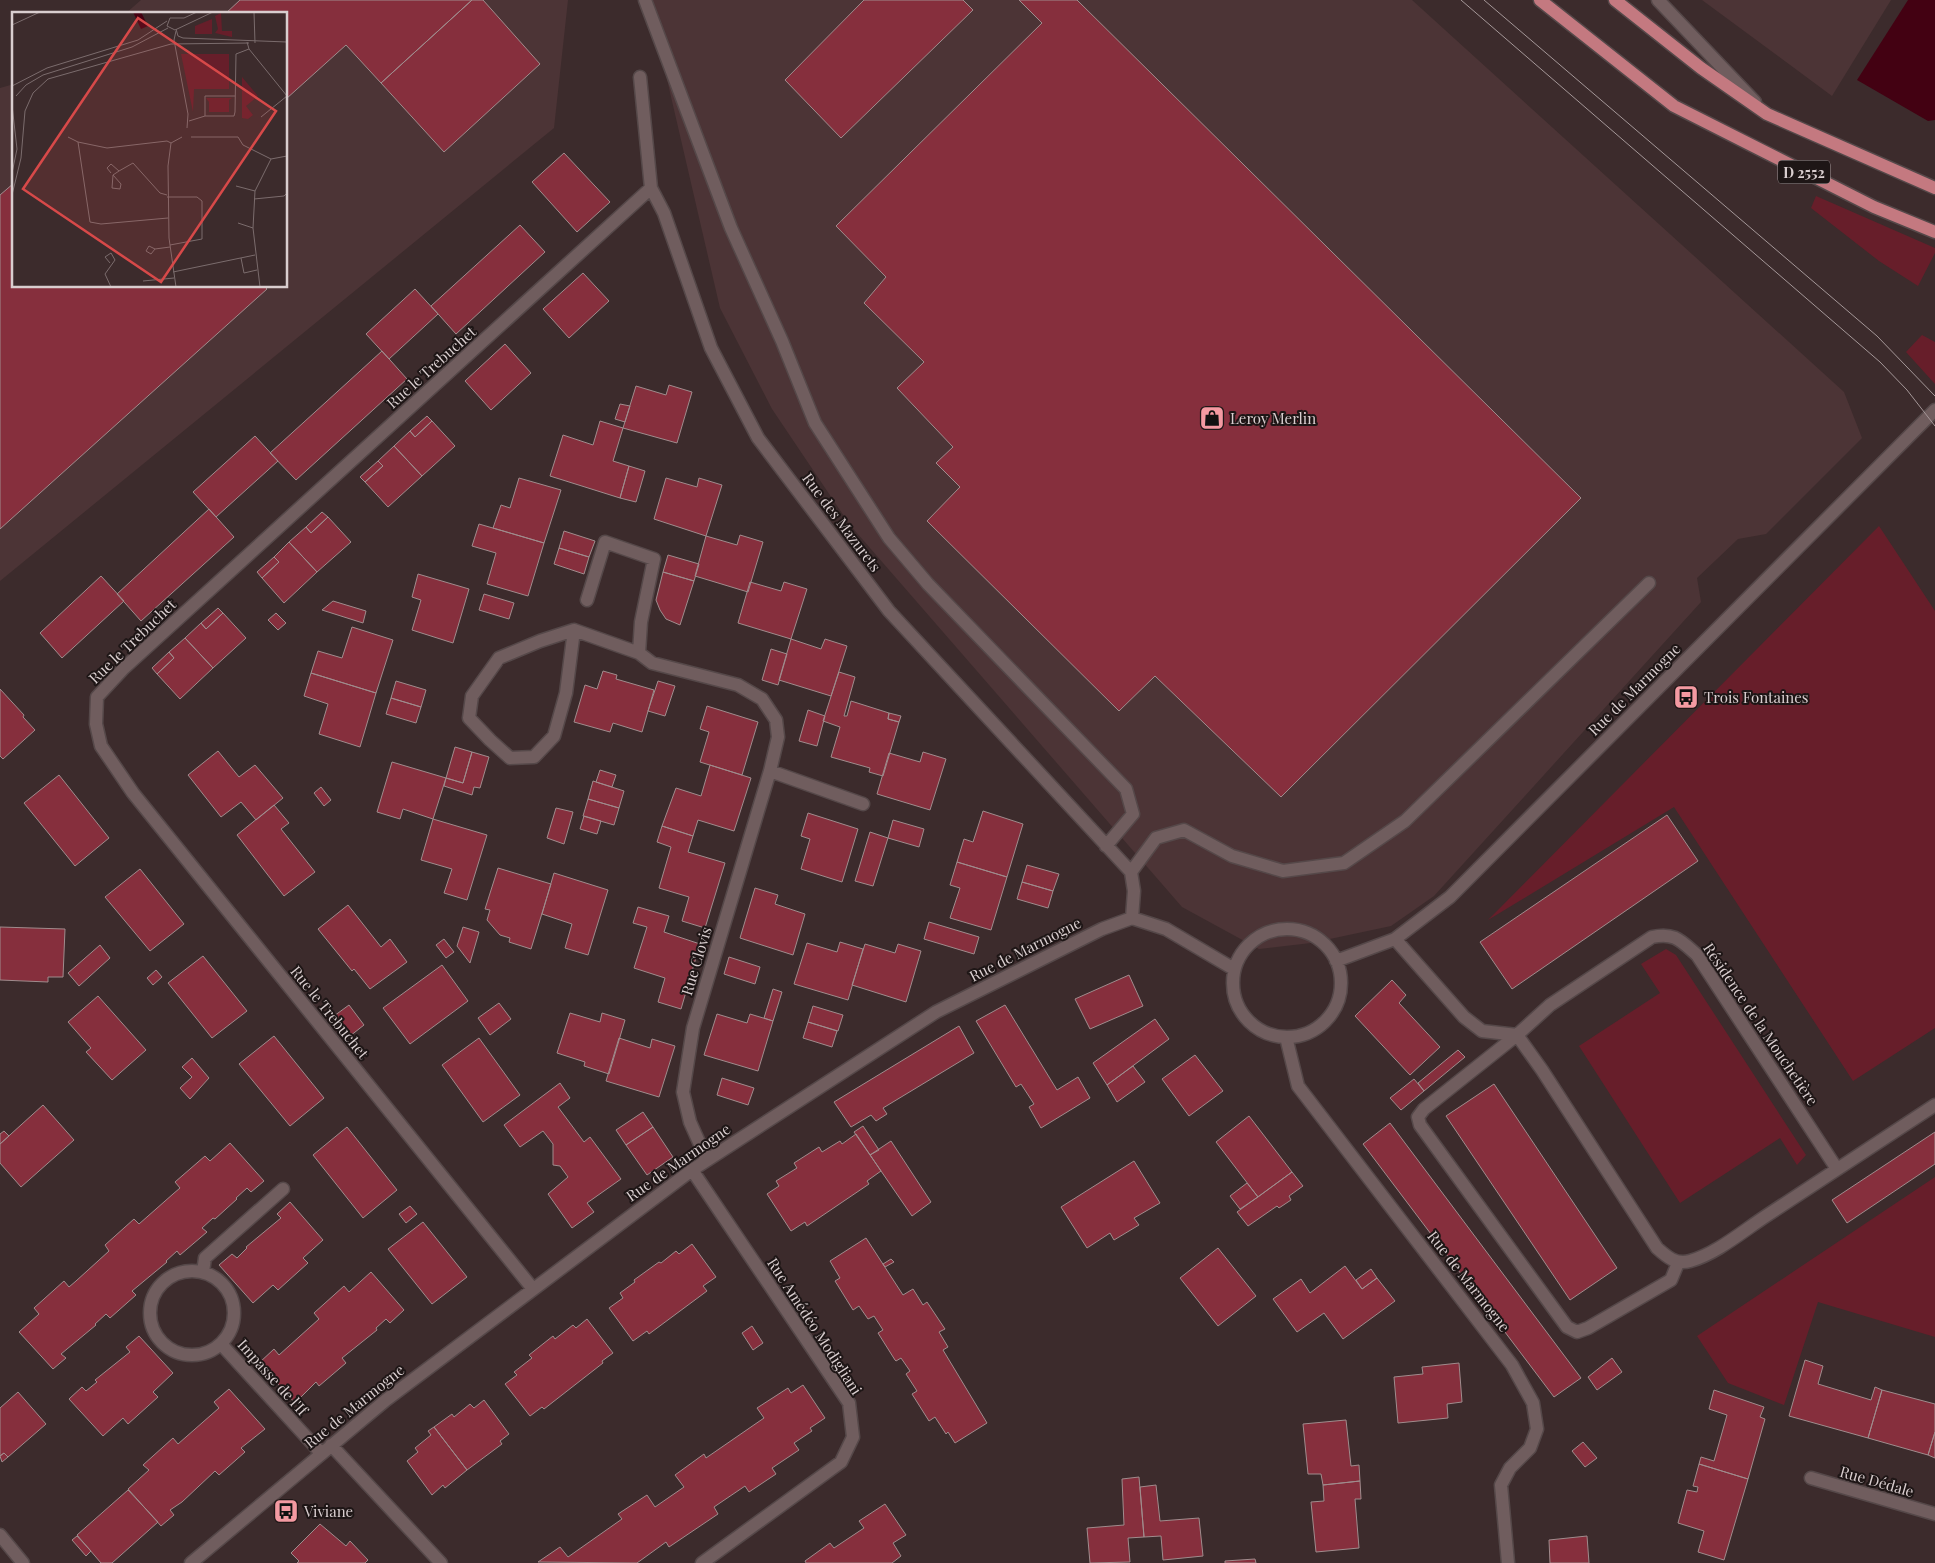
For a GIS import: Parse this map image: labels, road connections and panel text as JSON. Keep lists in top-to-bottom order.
{
  "streets": {
    "main road": ["D 2552"],
    "street": [
      "Rue le Trebuchet",
      "Rue des Mazurets",
      "Rue de Marmogne",
      "Rue Clovis",
      "Résidence de la Mouchetière",
      "Rue Amédéo Modigliani",
      "Impasse de l'If",
      "Rue Dédale"
    ]
  },
  "crossings": [
    ["Rue le Trebuchet", "Rue des Mazurets"],
    ["Rue le Trebuchet", "Rue de Marmogne"],
    ["Rue de Marmogne", "Rue Clovis"],
    ["Rue de Marmogne", "Rue Amédéo Modigliani"],
    ["Rue de Marmogne", "Impasse de l'If"]
  ],
  "places": {
    "shop": ["Leroy Merlin"],
    "bus stop": ["Trois Fontaines", "Viviane"]
  }
}
